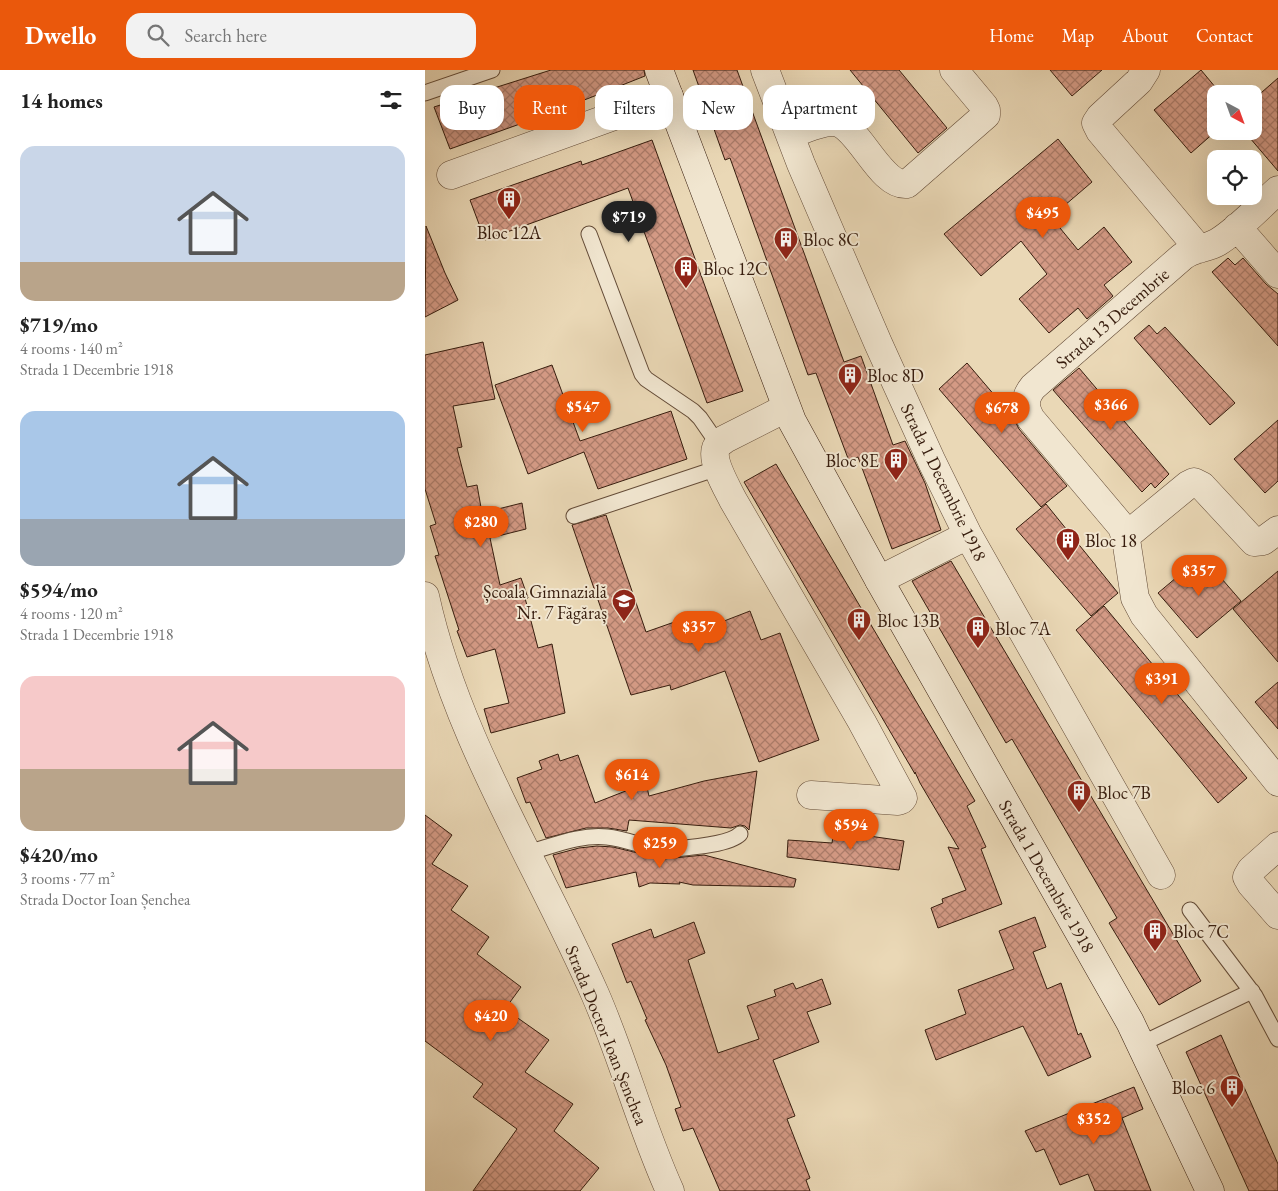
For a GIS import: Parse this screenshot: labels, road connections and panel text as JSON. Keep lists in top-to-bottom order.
{
  "streets": {
    "street": ["Strada 13 Decembrie", "Strada 1 Decembrie 1918", "Strada Doctor Ioan Șenchea"]
  },
  "places": {
    "building": [
      "Bloc 12A",
      "Bloc 8C",
      "Bloc 12C",
      "Bloc 8D",
      "Bloc 8E",
      "Bloc 18",
      "Bloc 13B",
      "Bloc 7A",
      "Bloc 7B",
      "Bloc 7C",
      "Bloc 6"
    ],
    "school or university": ["Școala Gimnazială Nr. 7 Făgăraș"]
  },
  "north": "bottom right",
  "page": {
    "header": "Dwello",
    "search": "Search here",
    "nav": [
      "Home",
      "Map",
      "About",
      "Contact"
    ],
    "heading": "14 homes",
    "chip": [
      "Buy",
      "Rent",
      "Filters",
      "New",
      "Apartment"
    ],
    "list": [
      {
        "name": "$719/mo",
        "note": "4 rooms · 140 m² · Strada 1 Decembrie 1918"
      },
      {
        "name": "$594/mo",
        "note": "4 rooms · 120 m² · Strada 1 Decembrie 1918"
      },
      {
        "name": "$420/mo",
        "note": "3 rooms · 77 m² · Strada Doctor Ioan Șenchea"
      }
    ],
    "price": [
      "$495",
      "$719",
      "$366",
      "$547",
      "$678",
      "$280",
      "$357",
      "$357",
      "$391",
      "$614",
      "$594",
      "$259",
      "$420",
      "$352"
    ]
  }
}
